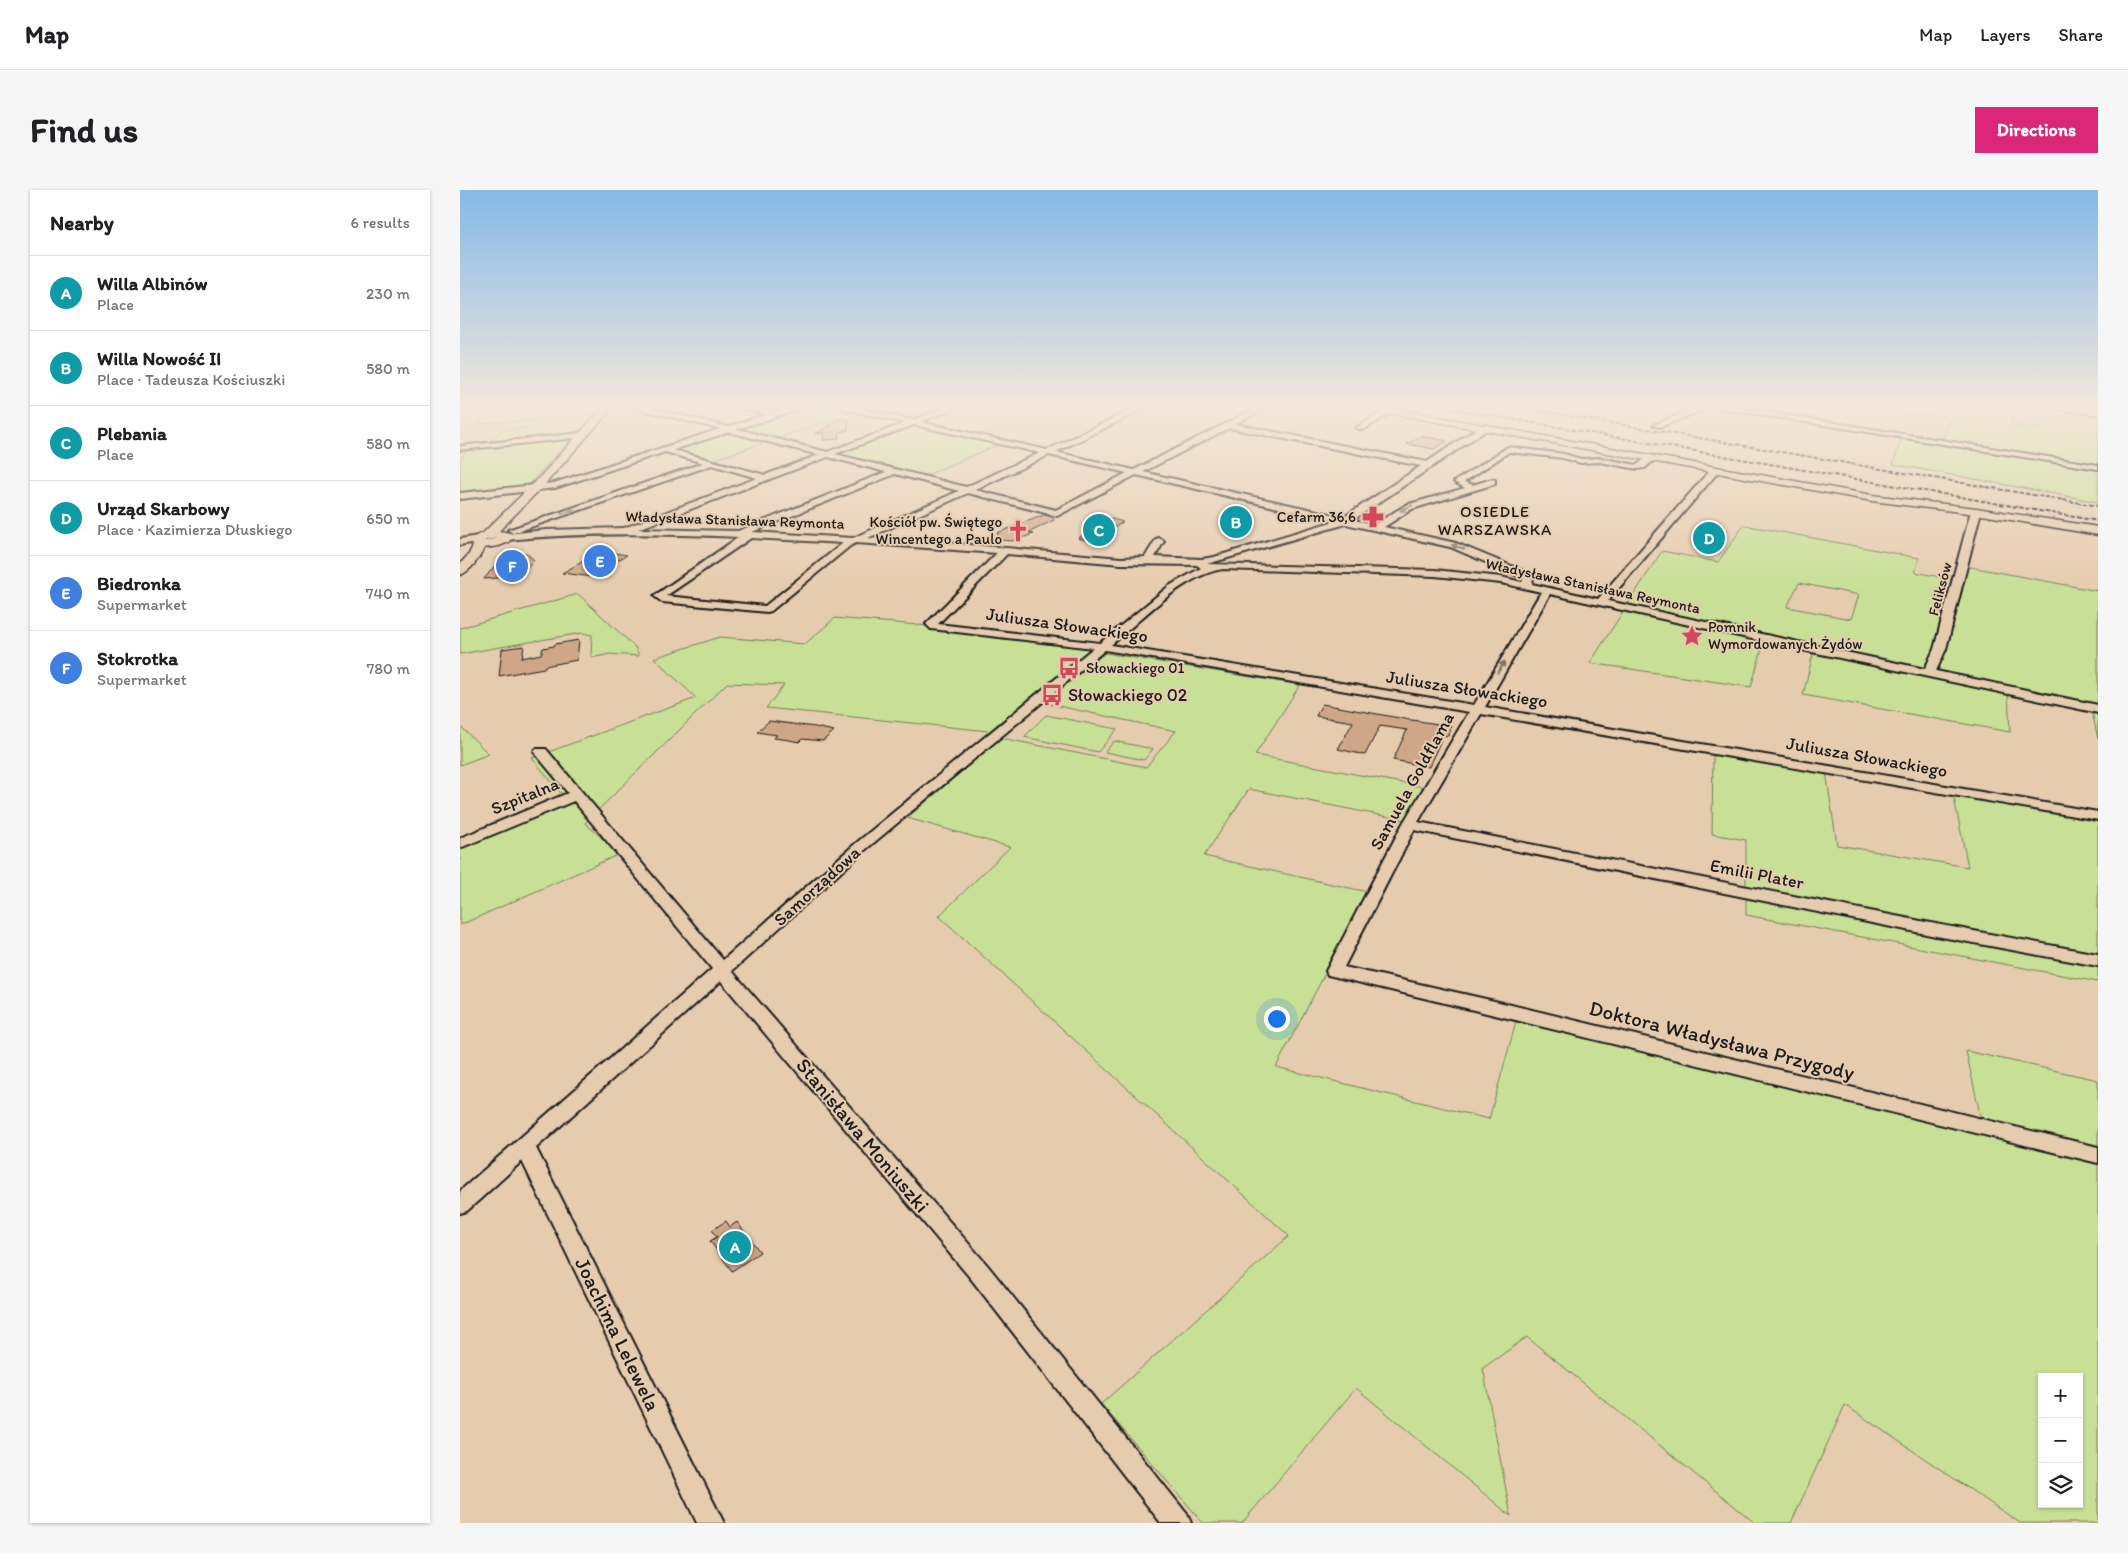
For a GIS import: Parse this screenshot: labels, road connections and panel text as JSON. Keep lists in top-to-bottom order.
{
  "streets": {
    "street": [
      "Władysława Stanisława Reymonta",
      "Feliksów",
      "Juliusza Słowackiego",
      "Samuela Goldflama",
      "Szpitalna",
      "Emilii Plater",
      "Samorządowa",
      "Doktora Władysława Przygody",
      "Stanisława Moniuszki",
      "Joachima Lelewela"
    ]
  },
  "crossings": [
    ["Władysława Stanisława Reymonta", "Feliksów"],
    ["Władysława Stanisława Reymonta", "Juliusza Słowackiego"],
    ["Władysława Stanisława Reymonta", "Samuela Goldflama"],
    ["Władysława Stanisława Reymonta", "Samorządowa"],
    ["Juliusza Słowackiego", "Samuela Goldflama"],
    ["Juliusza Słowackiego", "Samorządowa"],
    ["Samuela Goldflama", "Emilii Plater"],
    ["Samuela Goldflama", "Doktora Władysława Przygody"],
    ["Szpitalna", "Stanisława Moniuszki"],
    ["Samorządowa", "Stanisława Moniuszki"],
    ["Samorządowa", "Joachima Lelewela"]
  ],
  "districts": ["OSIEDLE WARSZAWSKA"],
  "places": {
    "pharmacy": ["Cefarm 36,6"],
    "church": ["Kościół pw. Świętego Wincentego a Paulo"],
    "place": ["Pomnik Wymordowanych Żydów"],
    "bus stop": ["Słowackiego 01", "Słowackiego 02"]
  },
  "page": {
    "header": "Map",
    "nav": ["Map", "Layers", "Share"],
    "buttons": "Directions",
    "title": "Find us",
    "heading": ["Nearby", "6 results"],
    "list": [
      {
        "mark": "A",
        "name": "Willa Albinów",
        "note": "Place",
        "value": "230 m"
      },
      {
        "mark": "B",
        "name": "Willa Nowość II",
        "note": "Place · Tadeusza Kościuszki",
        "value": "580 m"
      },
      {
        "mark": "C",
        "name": "Plebania",
        "note": "Place",
        "value": "580 m"
      },
      {
        "mark": "D",
        "name": "Urząd Skarbowy",
        "note": "Place · Kazimierza Dłuskiego",
        "value": "650 m"
      },
      {
        "mark": "E",
        "name": "Biedronka",
        "note": "Supermarket",
        "value": "740 m"
      },
      {
        "mark": "F",
        "name": "Stokrotka",
        "note": "Supermarket",
        "value": "780 m"
      }
    ],
    "pins": [
      "B",
      "C",
      "D",
      "E",
      "F",
      "A"
    ],
    "map_buttons": ["+", "−"]
  }
}
